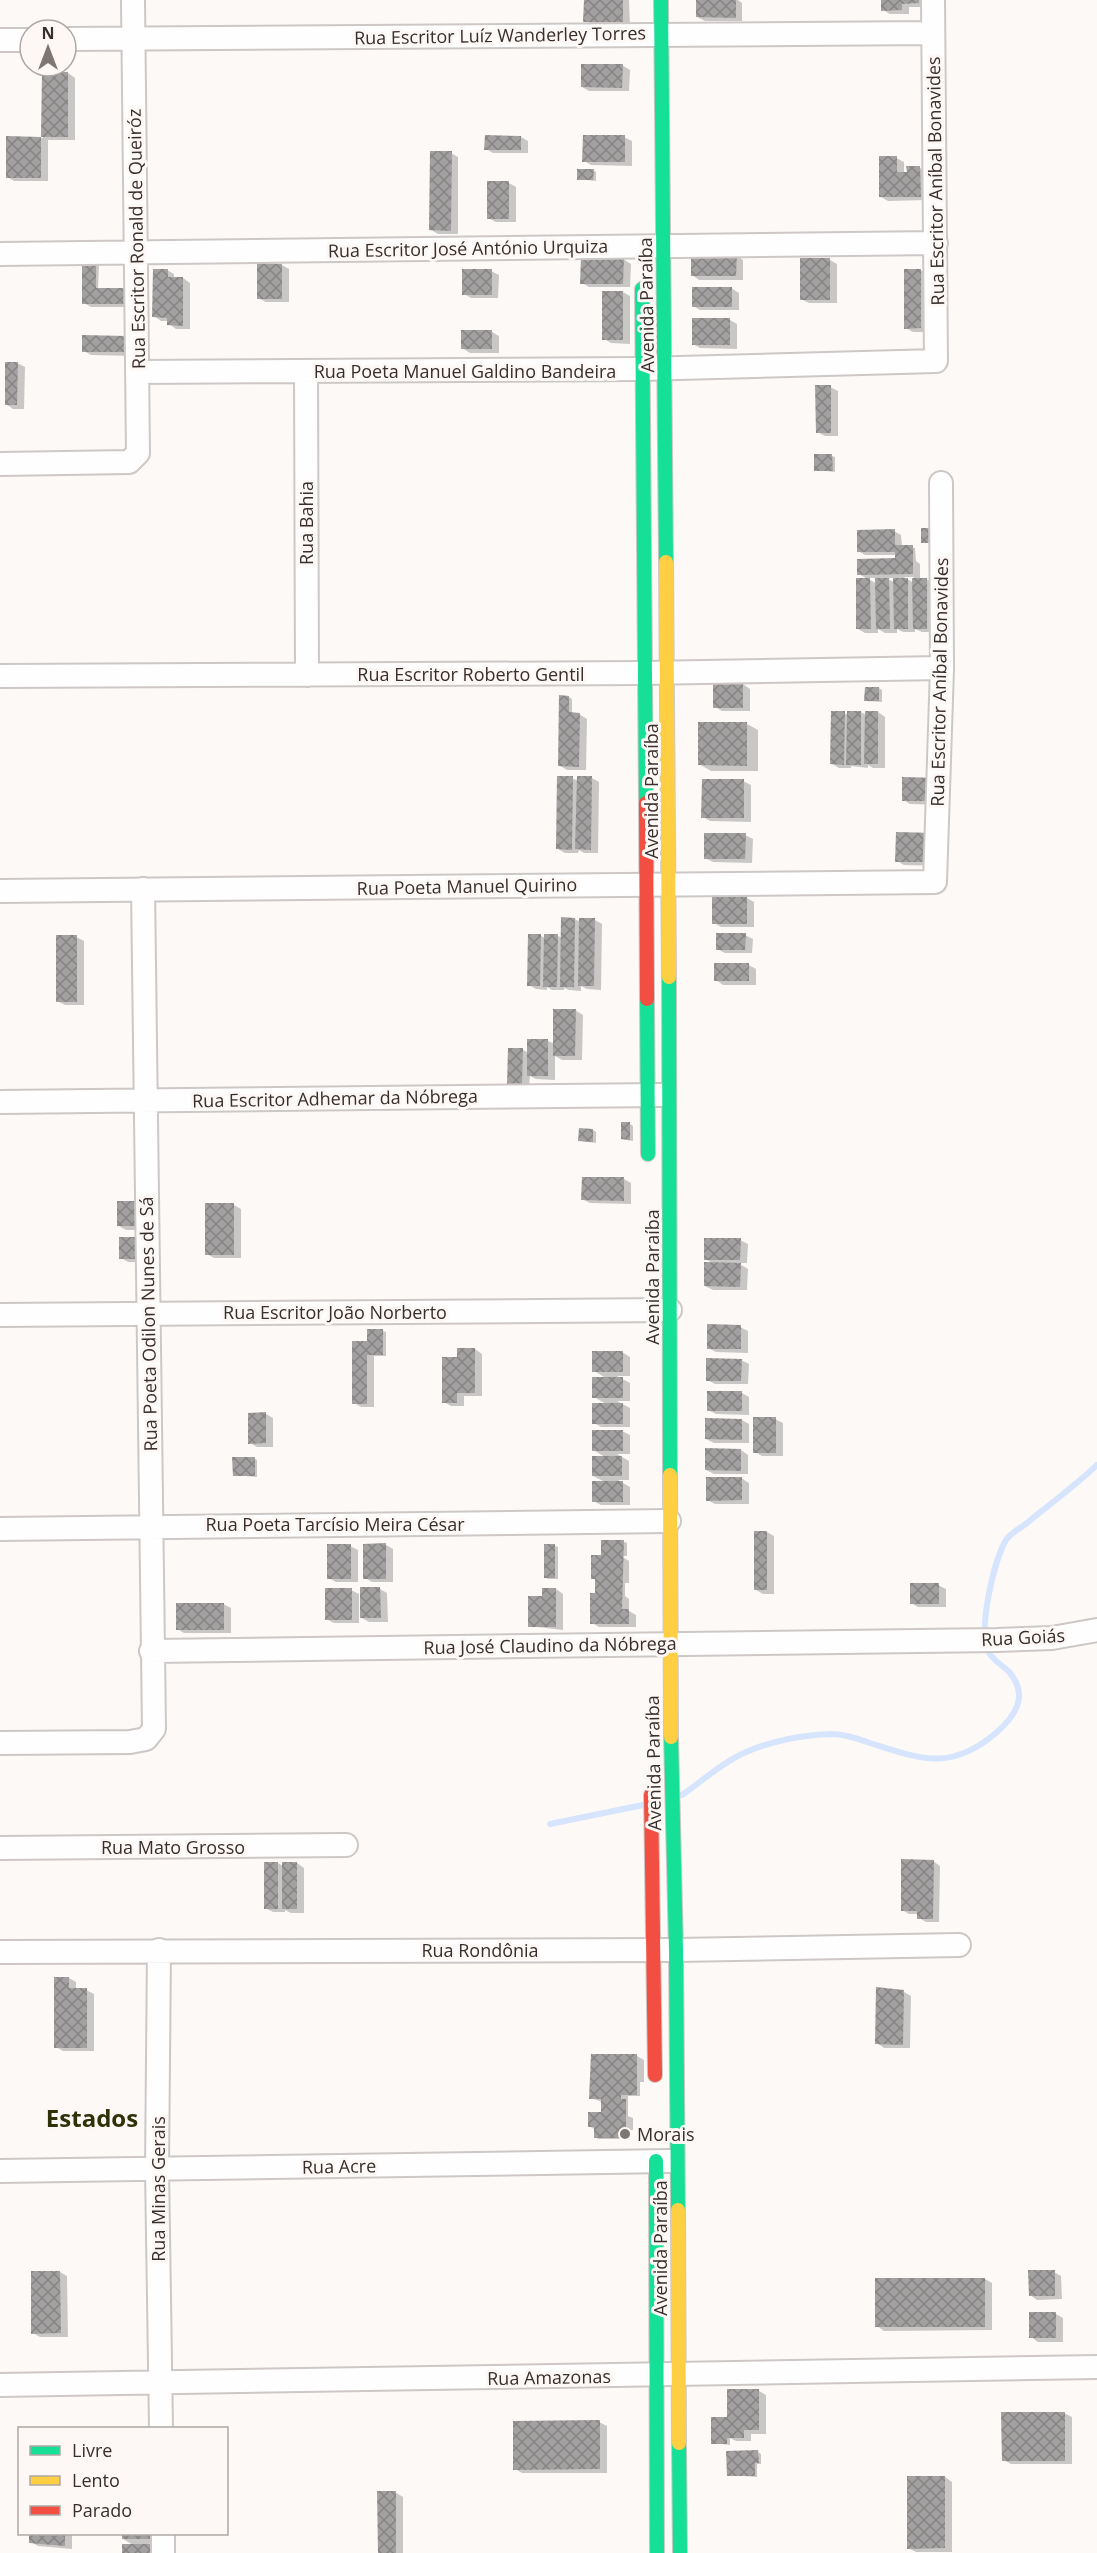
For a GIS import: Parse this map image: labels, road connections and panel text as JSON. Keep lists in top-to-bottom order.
{
  "streets": {
    "street": [
      "Rua Escritor Luíz Wanderley Torres",
      "Rua Escritor Aníbal Bonavides",
      "Rua Escritor Ronald de Queiróz",
      "Rua Escritor José António Urquiza",
      "Avenida Paraíba",
      "Rua Poeta Manuel Galdino Bandeira",
      "Rua Bahia",
      "Rua Escritor Roberto Gentil",
      "Rua Poeta Manuel Quirino",
      "Rua Escritor Adhemar da Nóbrega",
      "Rua Escritor João Norberto",
      "Rua Poeta Odilon Nunes de Sá",
      "Rua Poeta Tarcísio Meira César",
      "Rua Goiás",
      "Rua José Claudino da Nóbrega",
      "Rua Mato Grosso",
      "Rua Rondônia",
      "Rua Acre",
      "Rua Minas Gerais",
      "Rua Amazonas"
    ]
  },
  "crossings": [
    ["Rua Escritor Luíz Wanderley Torres", "Rua Escritor Aníbal Bonavides"],
    ["Rua Escritor Luíz Wanderley Torres", "Rua Escritor Ronald de Queiróz"],
    ["Rua Escritor Luíz Wanderley Torres", "Avenida Paraíba"],
    ["Rua Escritor Aníbal Bonavides", "Rua Escritor José António Urquiza"],
    ["Rua Escritor Aníbal Bonavides", "Rua Poeta Manuel Galdino Bandeira"],
    ["Rua Escritor Aníbal Bonavides", "Rua Escritor Roberto Gentil"],
    ["Rua Escritor Aníbal Bonavides", "Rua Poeta Manuel Quirino"],
    ["Rua Escritor Ronald de Queiróz", "Rua Escritor José António Urquiza"],
    ["Rua Escritor Ronald de Queiróz", "Rua Poeta Manuel Galdino Bandeira"],
    ["Rua Escritor José António Urquiza", "Avenida Paraíba"],
    ["Avenida Paraíba", "Rua Poeta Manuel Galdino Bandeira"],
    ["Avenida Paraíba", "Rua Escritor Roberto Gentil"],
    ["Avenida Paraíba", "Rua Poeta Manuel Quirino"],
    ["Avenida Paraíba", "Rua Escritor Adhemar da Nóbrega"],
    ["Avenida Paraíba", "Rua Escritor João Norberto"],
    ["Avenida Paraíba", "Rua Poeta Tarcísio Meira César"],
    ["Avenida Paraíba", "Rua José Claudino da Nóbrega"],
    ["Avenida Paraíba", "Rua Rondônia"],
    ["Avenida Paraíba", "Rua Acre"],
    ["Avenida Paraíba", "Rua Amazonas"],
    ["Rua Poeta Manuel Galdino Bandeira", "Rua Bahia"],
    ["Rua Bahia", "Rua Escritor Roberto Gentil"],
    ["Rua Poeta Manuel Quirino", "Rua Poeta Odilon Nunes de Sá"],
    ["Rua Escritor Adhemar da Nóbrega", "Rua Poeta Odilon Nunes de Sá"],
    ["Rua Escritor João Norberto", "Rua Poeta Odilon Nunes de Sá"],
    ["Rua Poeta Odilon Nunes de Sá", "Rua Poeta Tarcísio Meira César"],
    ["Rua Poeta Odilon Nunes de Sá", "Rua José Claudino da Nóbrega"],
    ["Rua Goiás", "Rua José Claudino da Nóbrega"],
    ["Rua Rondônia", "Rua Minas Gerais"],
    ["Rua Acre", "Rua Minas Gerais"],
    ["Rua Minas Gerais", "Rua Amazonas"]
  ],
  "districts": ["Estados"],
  "places": ["Morais"],
  "legend": ["Livre", "Lento", "Parado"],
  "north": "top"
}
